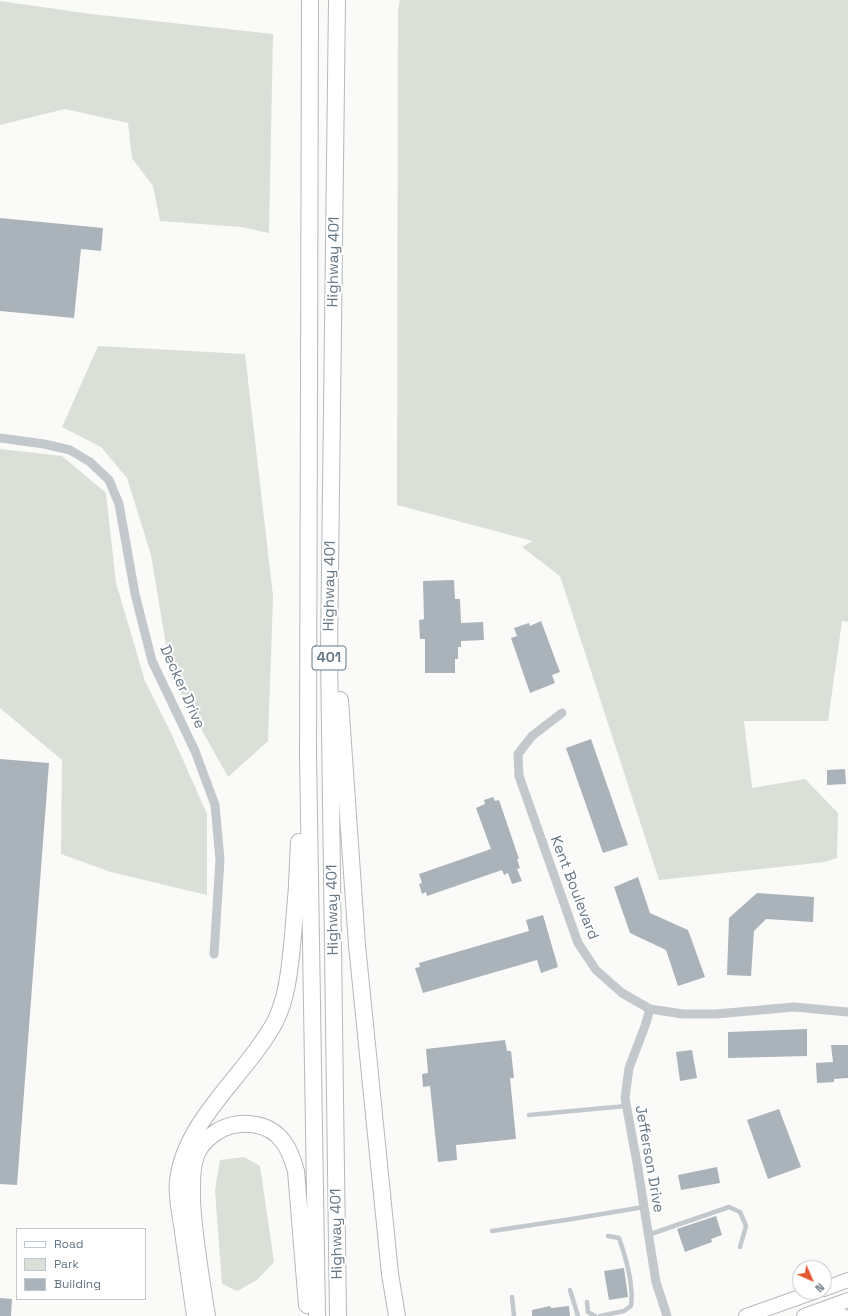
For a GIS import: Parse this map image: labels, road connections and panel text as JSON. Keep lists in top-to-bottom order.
{
  "streets": {
    "highway": ["Highway 401", "401"],
    "street": ["Decker Drive", "Kent Boulevard", "Jefferson Drive"]
  },
  "crossings": [
    ["Kent Boulevard", "Jefferson Drive"]
  ],
  "legend": ["Road", "Park", "Building"],
  "north": "bottom right"
}
